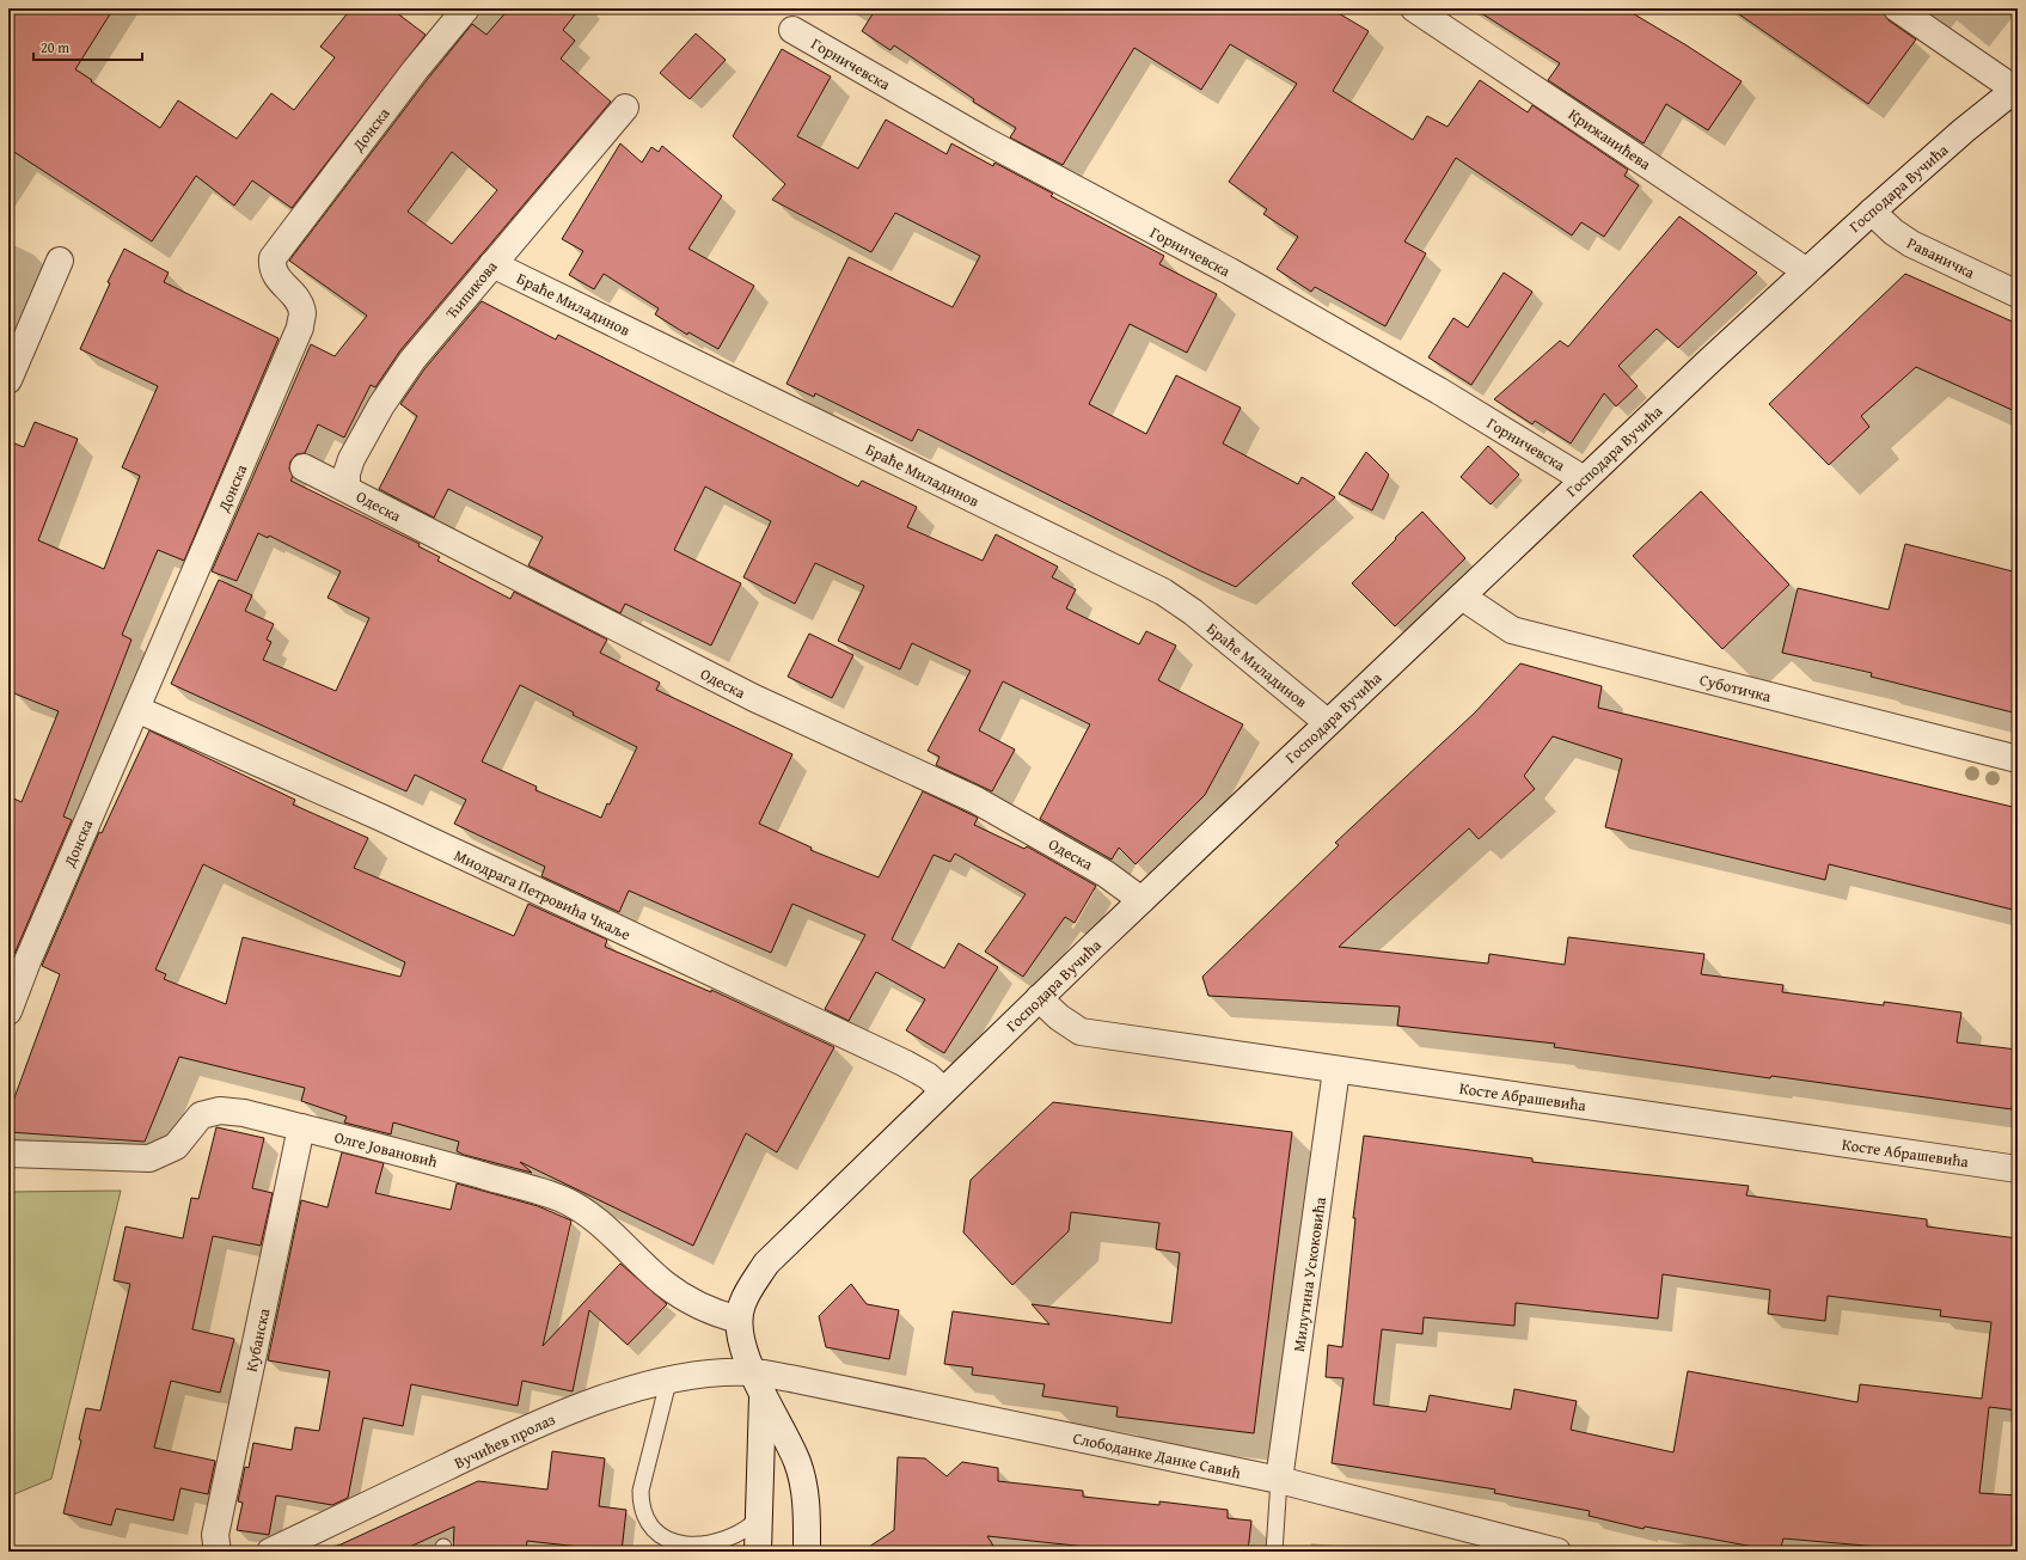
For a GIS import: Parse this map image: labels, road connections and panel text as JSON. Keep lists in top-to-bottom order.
{
  "streets": {
    "street": [
      "Горничевска",
      "Донска",
      "Крижанићева",
      "Господара Вучића",
      "Раваничка",
      "Ћипикова",
      "Браће Миладинов",
      "Одеска",
      "Суботичка",
      "Миодрага Петровића Чкаље",
      "Косте Абрашевића",
      "Олге Јовановић",
      "Милутина Ускоковића",
      "Кубанска",
      "Вучићев пролаз",
      "Слободанке Данке Савић"
    ]
  },
  "crossings": [
    ["Горничевска", "Господара Вучића"],
    ["Донска", "Миодрага Петровића Чкаље"],
    ["Крижанићева", "Господара Вучића"],
    ["Господара Вучића", "Раваничка"],
    ["Господара Вучића", "Браће Миладинов"],
    ["Господара Вучића", "Одеска"],
    ["Господара Вучића", "Суботичка"],
    ["Господара Вучића", "Миодрага Петровића Чкаље"],
    ["Господара Вучића", "Косте Абрашевића"],
    ["Господара Вучића", "Олге Јовановић"],
    ["Господара Вучића", "Вучићев пролаз"],
    ["Господара Вучића", "Слободанке Данке Савић"],
    ["Ћипикова", "Браће Миладинов"],
    ["Ћипикова", "Одеска"],
    ["Косте Абрашевића", "Милутина Ускоковића"],
    ["Олге Јовановић", "Кубанска"],
    ["Милутина Ускоковића", "Слободанке Данке Савић"],
    ["Вучићев пролаз", "Слободанке Данке Савић"]
  ],
  "scale_bar": "20 m"
}
